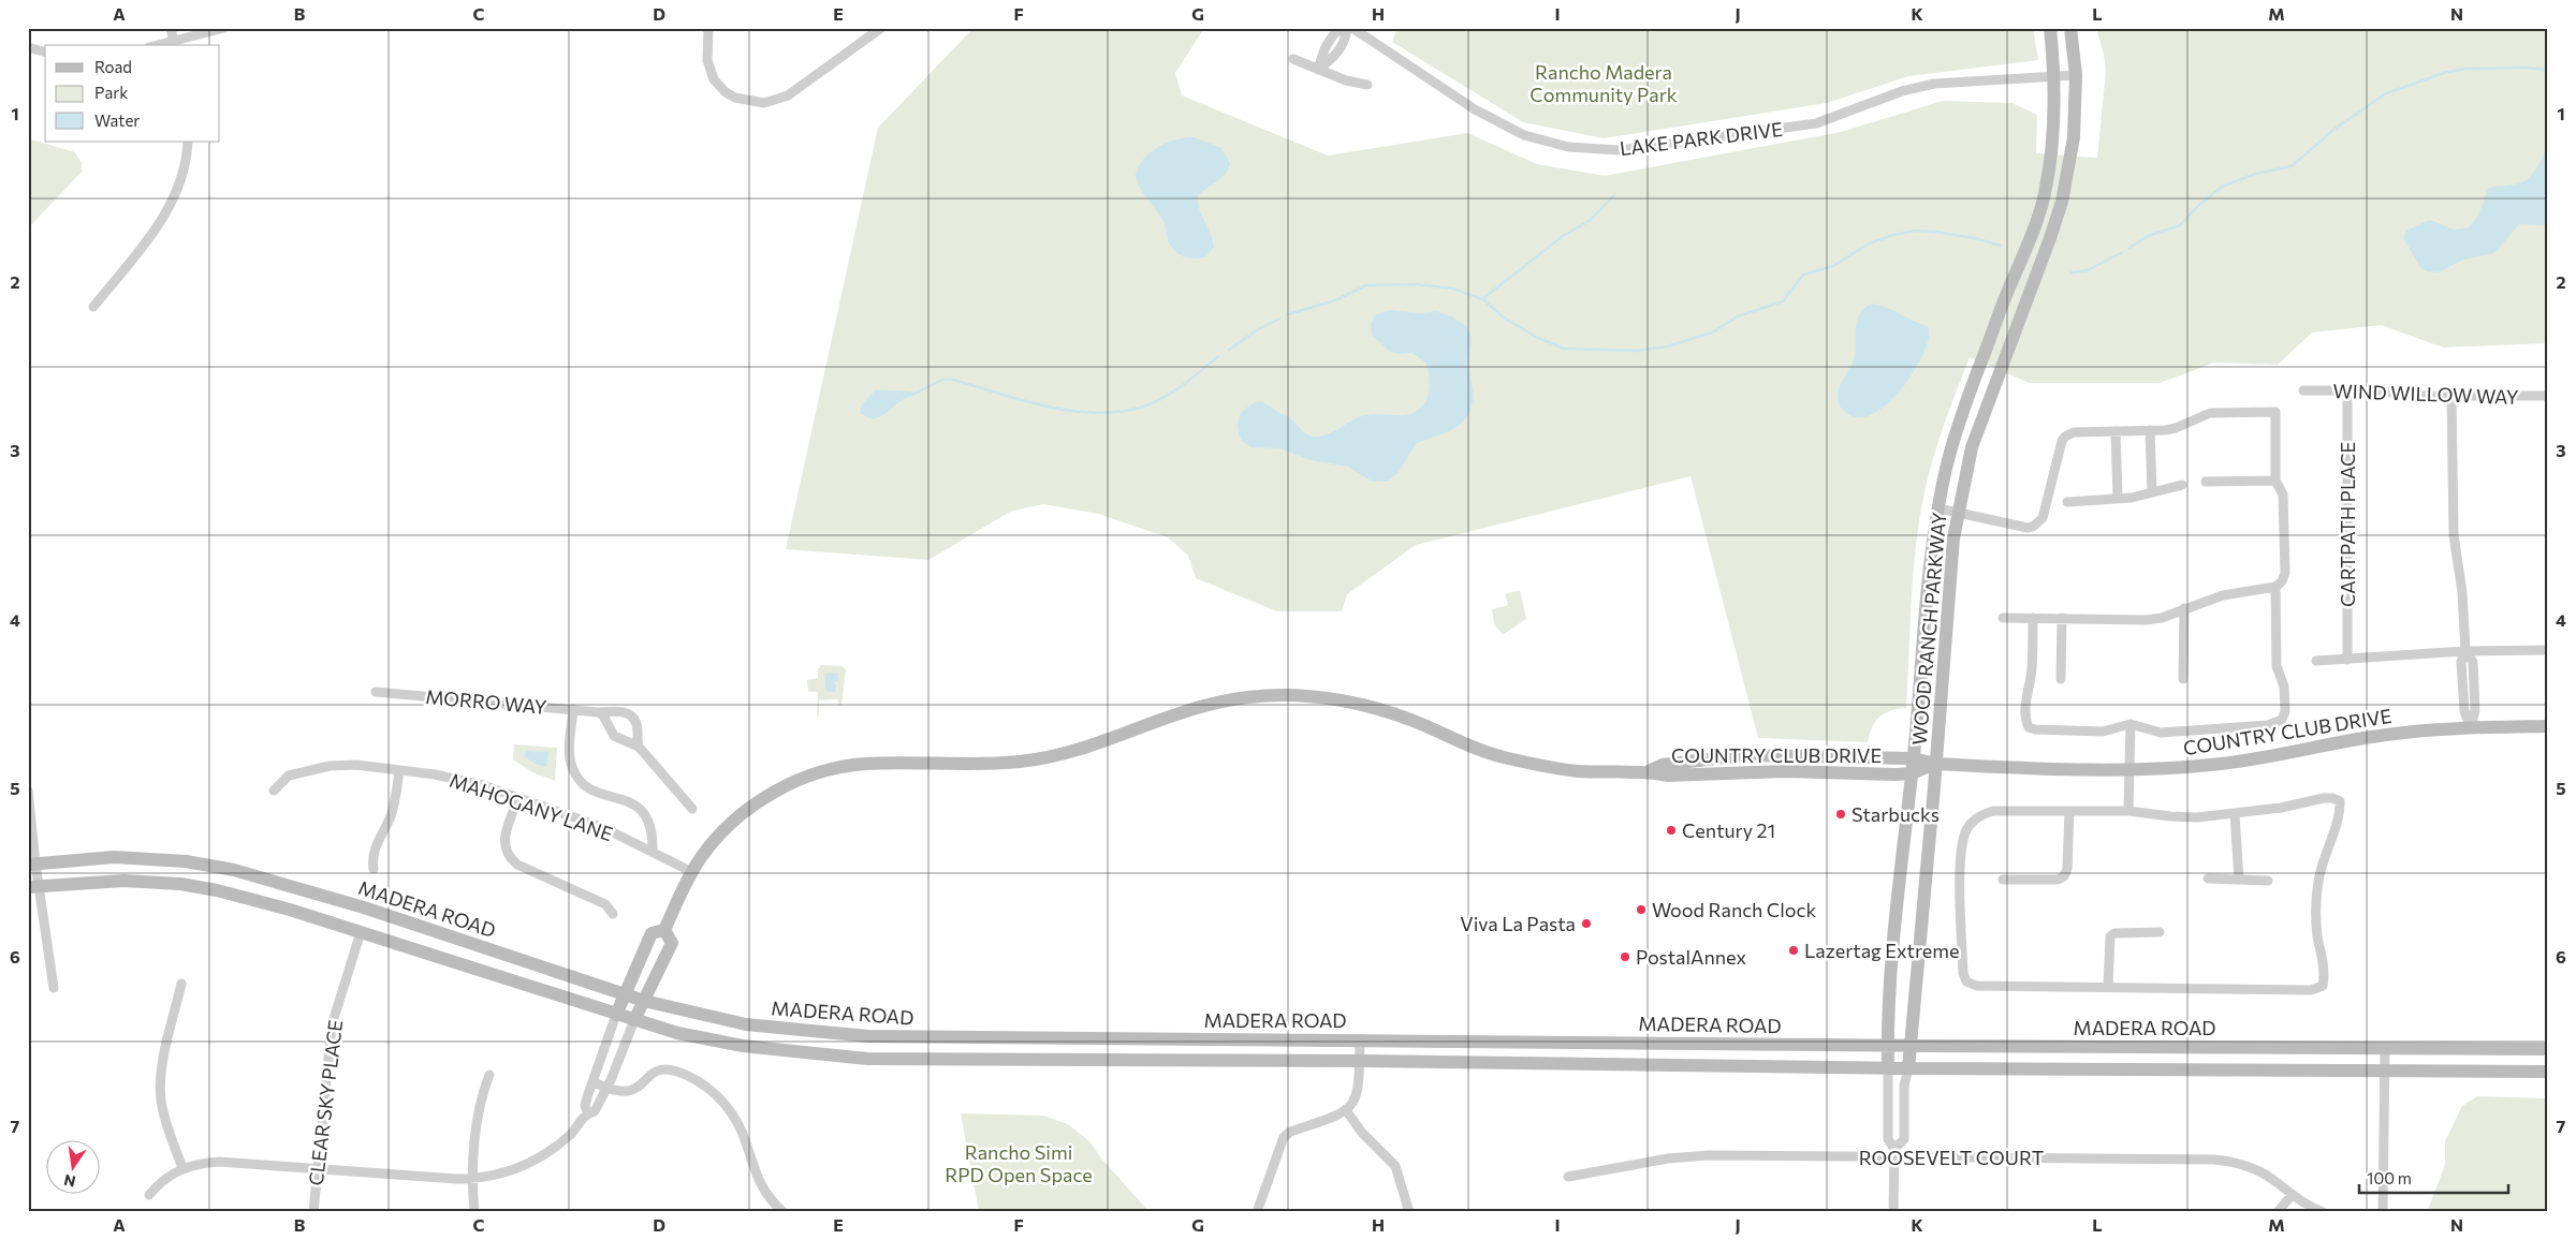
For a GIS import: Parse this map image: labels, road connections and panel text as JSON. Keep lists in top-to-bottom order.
{
  "streets": {
    "main road": ["WOOD RANCH PARKWAY", "COUNTRY CLUB DRIVE", "MADERA ROAD"],
    "street": [
      "LAKE PARK DRIVE",
      "WIND WILLOW WAY",
      "CARTPATH PLACE",
      "MORRO WAY",
      "MAHOGANY LANE",
      "CLEAR SKY PLACE",
      "ROOSEVELT COURT"
    ]
  },
  "crossings": [
    ["LAKE PARK DRIVE", "WOOD RANCH PARKWAY"],
    ["WIND WILLOW WAY", "CARTPATH PLACE"],
    ["WOOD RANCH PARKWAY", "COUNTRY CLUB DRIVE"],
    ["WOOD RANCH PARKWAY", "MADERA ROAD"],
    ["WOOD RANCH PARKWAY", "ROOSEVELT COURT"],
    ["COUNTRY CLUB DRIVE", "MAHOGANY LANE"]
  ],
  "parks": ["Rancho Madera Community Park", "Rancho Simi RPD Open Space"],
  "places": [
    "Starbucks",
    "Century 21",
    "Wood Ranch Clock",
    "Viva La Pasta",
    "Lazertag Extreme",
    "PostalAnnex"
  ],
  "legend": ["Road", "Park", "Water"],
  "scale_bar": "100 m",
  "north": "bottom",
  "grid": {
    "columns": [
      "A",
      "B",
      "C",
      "D",
      "E",
      "F",
      "G",
      "H",
      "I",
      "J",
      "K",
      "L",
      "M",
      "N"
    ],
    "rows": [
      "1",
      "2",
      "3",
      "4",
      "5",
      "6",
      "7"
    ]
  }
}
